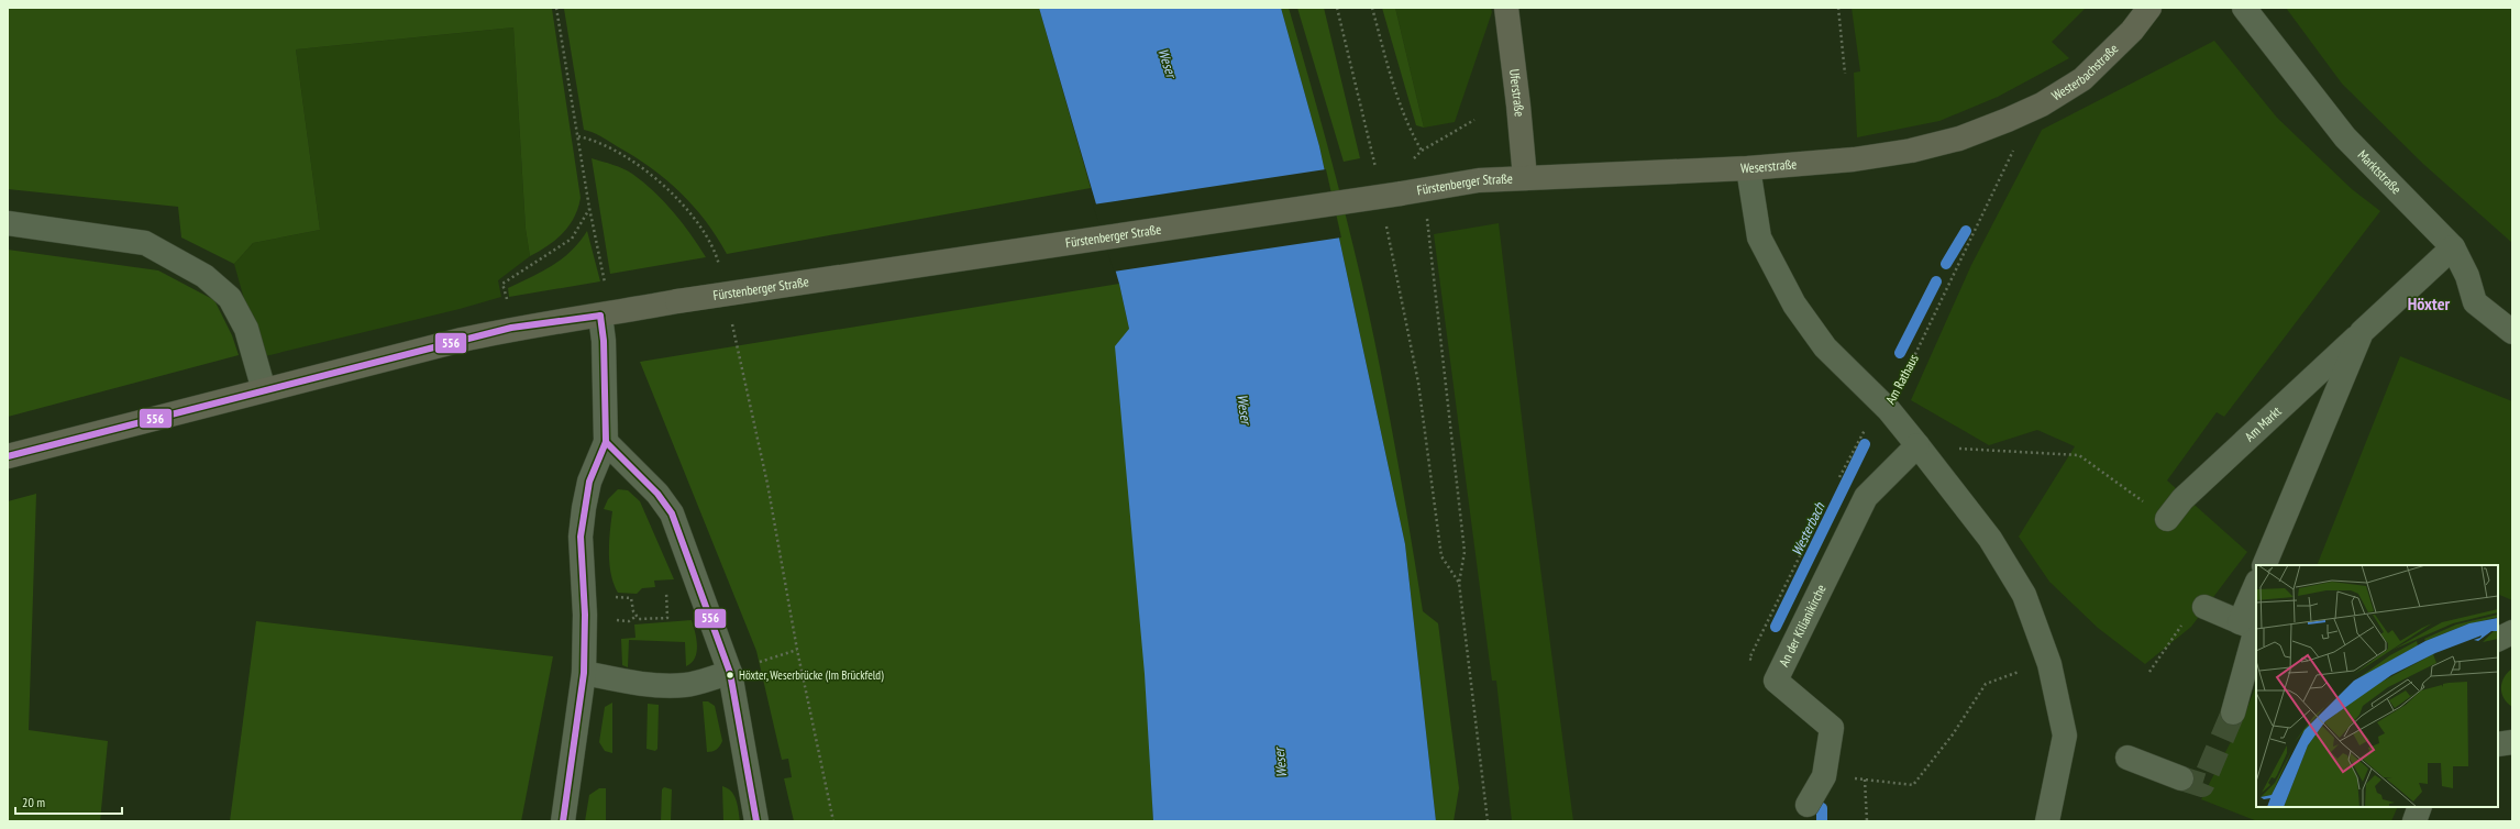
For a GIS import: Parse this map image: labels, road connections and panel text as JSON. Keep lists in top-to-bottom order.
{
  "streets": {
    "main road": [
      "Westerbachstraße",
      "Uferstraße",
      "Weserstraße",
      "Fürstenberger Straße"
    ],
    "street": [
      "Marktstraße",
      "Am Rathaus",
      "Am Markt",
      "An der Kilianikirche"
    ]
  },
  "crossings": [
    ["Westerbachstraße", "Weserstraße"],
    ["Westerbachstraße", "Am Rathaus"],
    ["Uferstraße", "Weserstraße"],
    ["Uferstraße", "Fürstenberger Straße"],
    ["Weserstraße", "Fürstenberger Straße"],
    ["Weserstraße", "Am Rathaus"],
    ["Marktstraße", "Am Markt"]
  ],
  "districts": ["Höxter"],
  "water": ["Weser", "Westerbach"],
  "places": ["Höxter, Weserbrücke (Im Brückfeld)"],
  "lines": ["transit line 556"],
  "scale_bar": "20 m"
}
